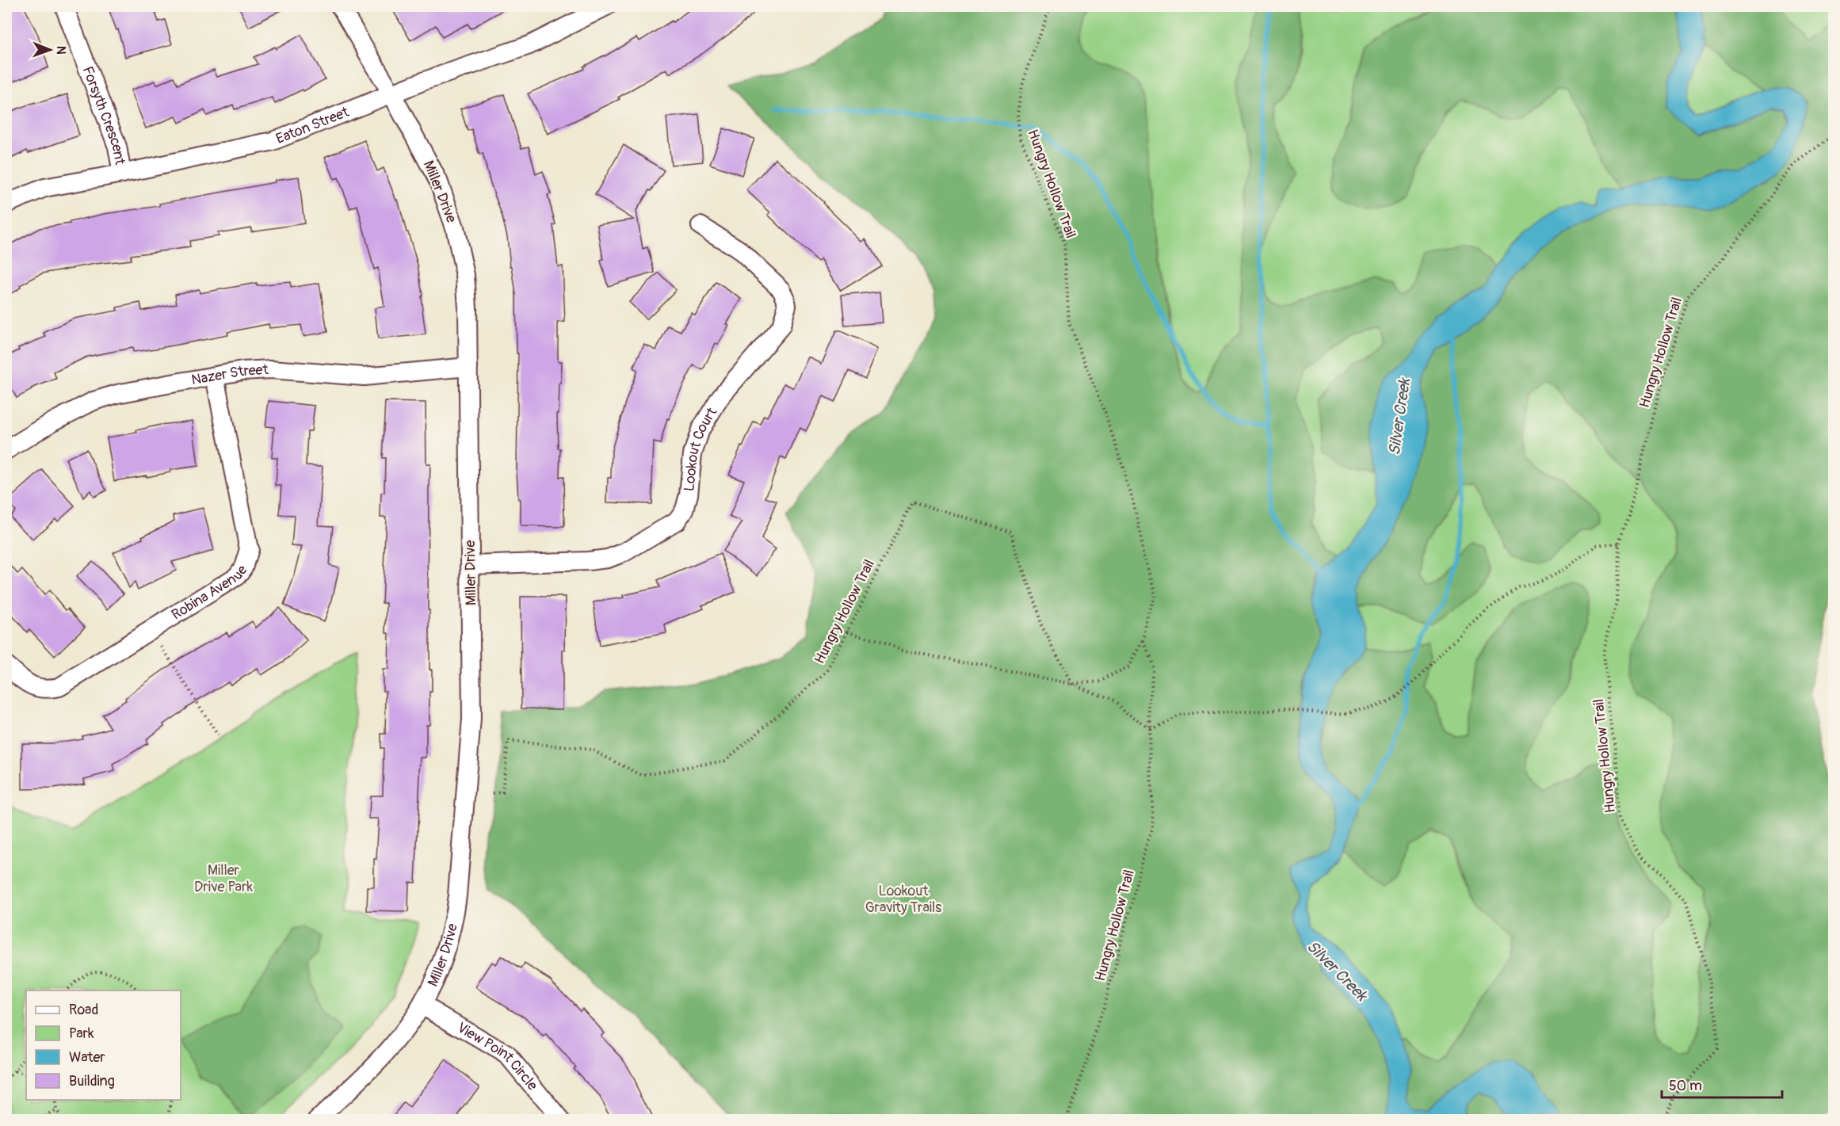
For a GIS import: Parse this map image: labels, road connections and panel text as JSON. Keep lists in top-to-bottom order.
{
  "streets": {
    "street": [
      "Forsyth Crescent",
      "Eaton Street",
      "Miller Drive",
      "Nazer Street",
      "Lookout Court",
      "Robina Avenue",
      "View Point Circle"
    ],
    "path": ["Hungry Hollow Trail"]
  },
  "crossings": [
    ["Forsyth Crescent", "Eaton Street"],
    ["Eaton Street", "Miller Drive"],
    ["Miller Drive", "Nazer Street"],
    ["Miller Drive", "Lookout Court"],
    ["Miller Drive", "View Point Circle"],
    ["Nazer Street", "Robina Avenue"]
  ],
  "water": ["Silver Creek"],
  "parks": ["Miller Drive Park", "Lookout Gravity Trails"],
  "legend": [
    "Road",
    "Park",
    "Water",
    "Building"
  ],
  "scale_bar": "50 m",
  "north": "right"
}
